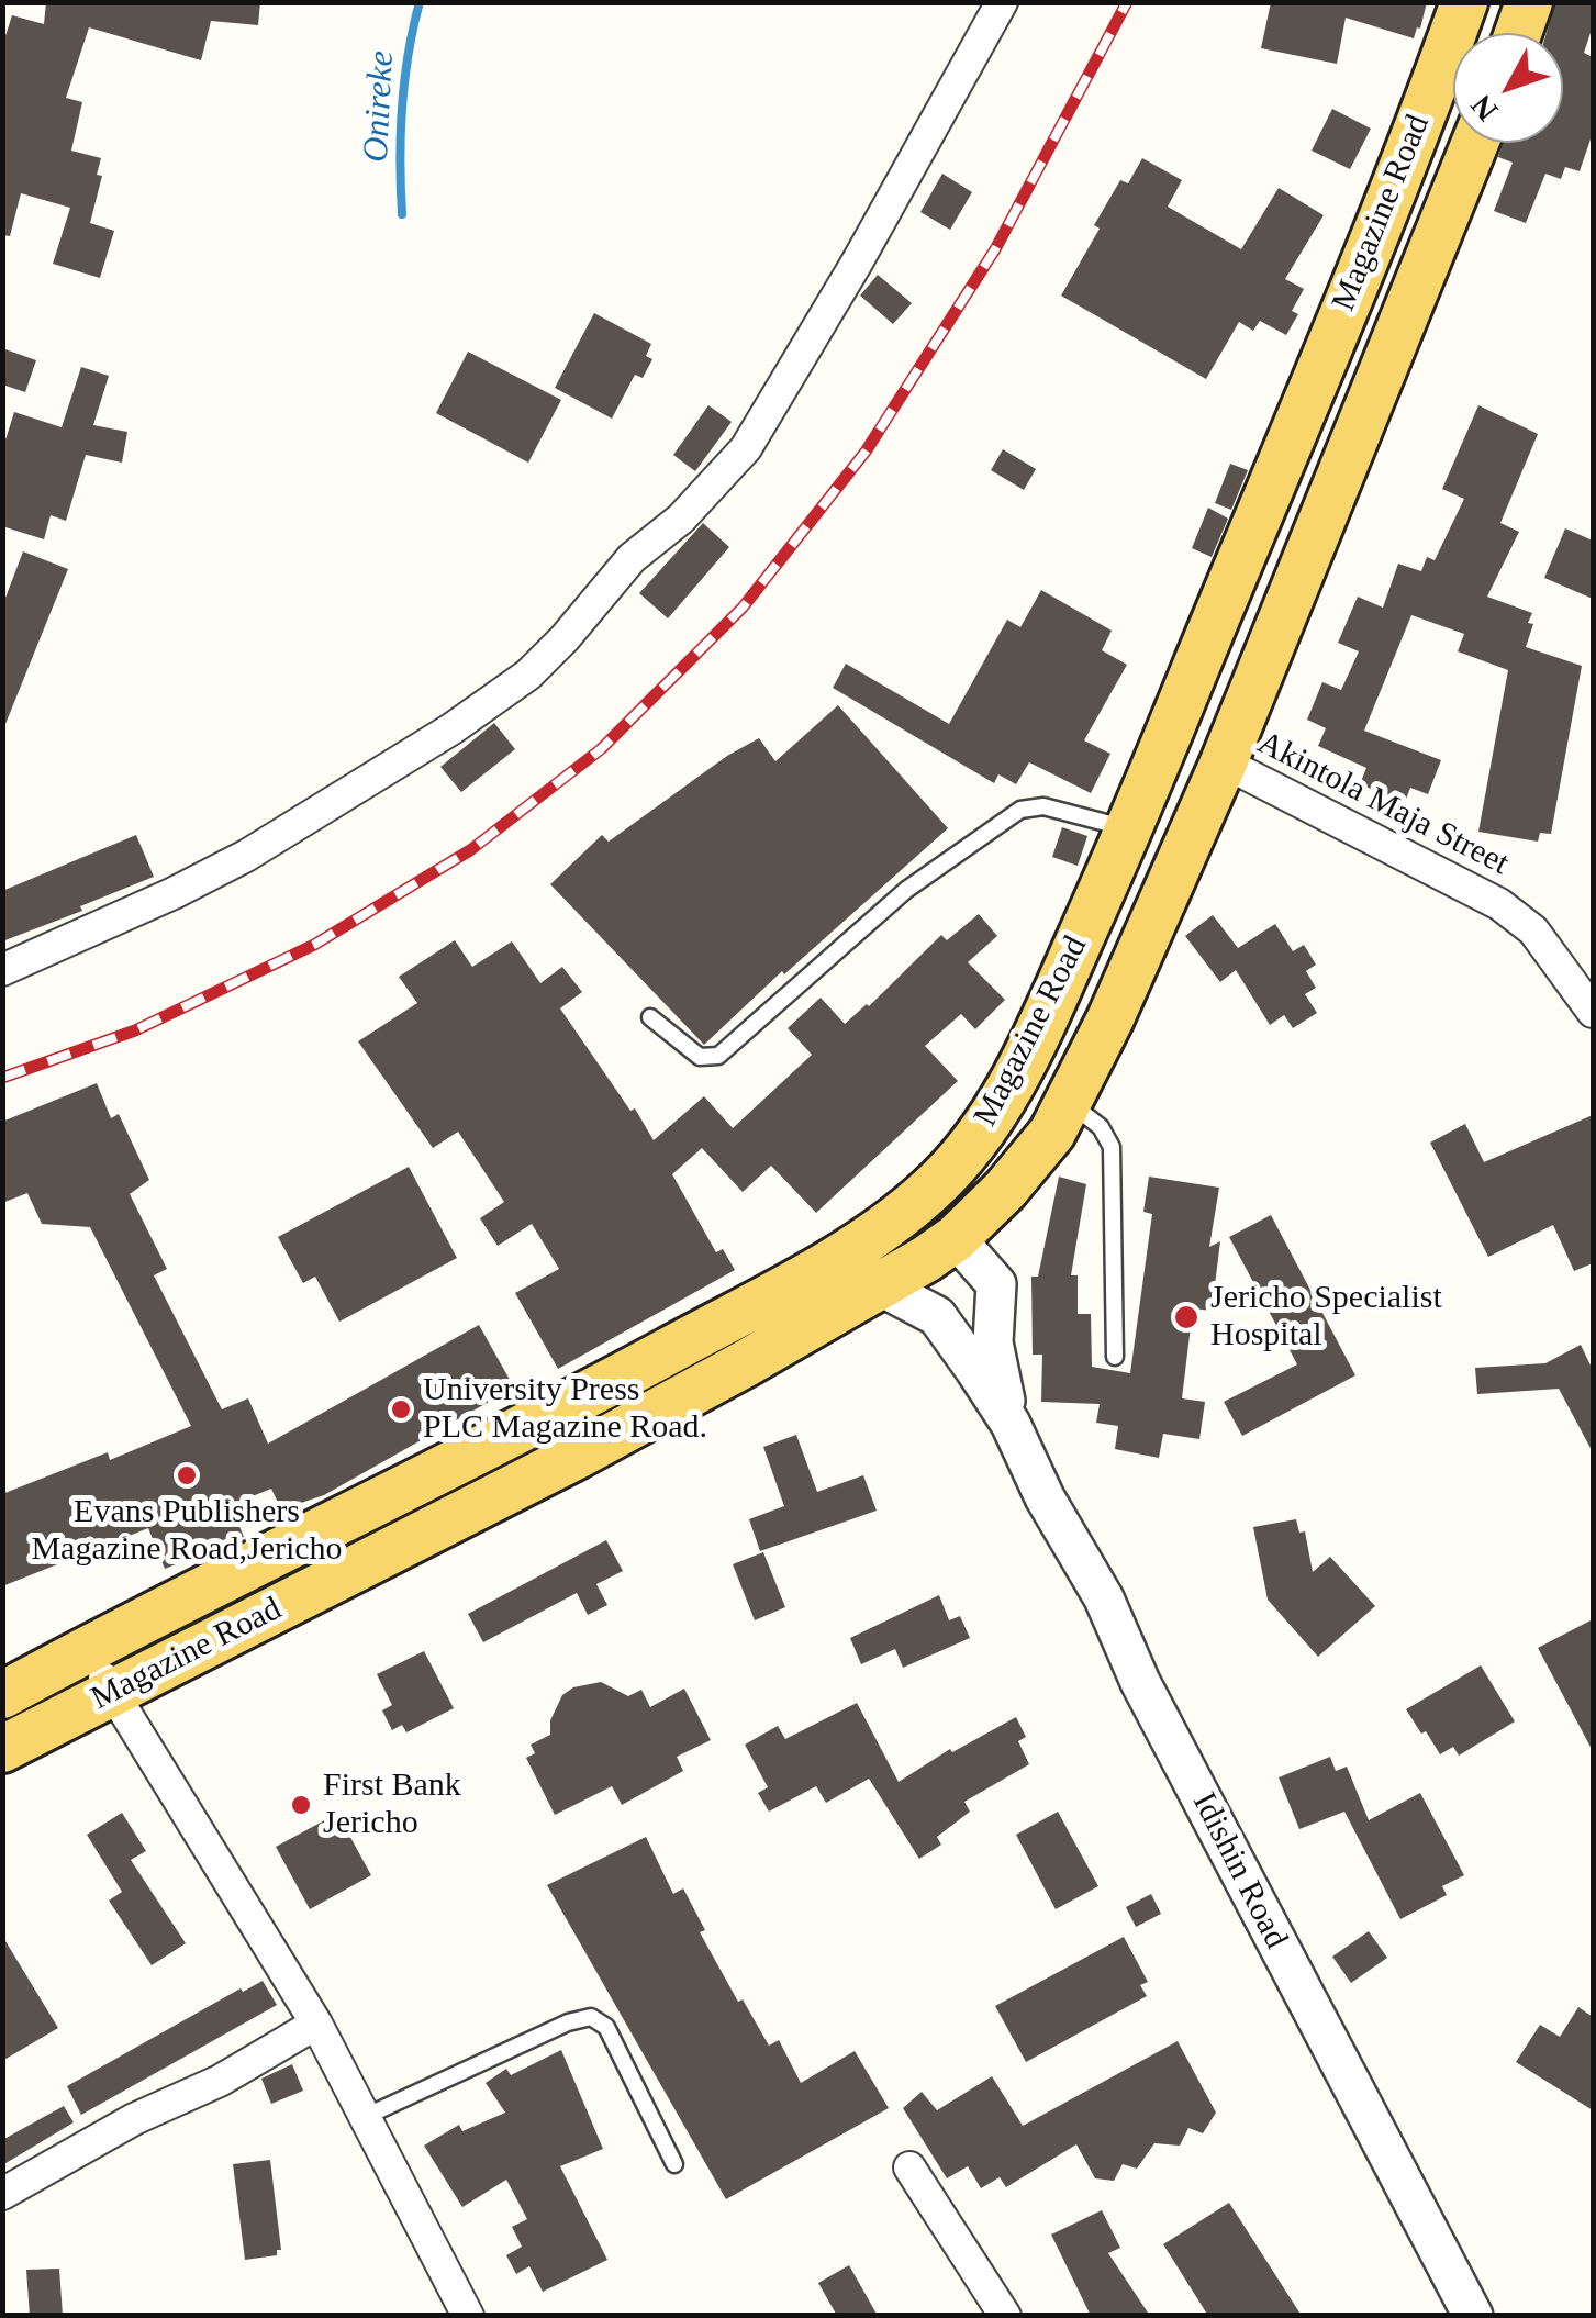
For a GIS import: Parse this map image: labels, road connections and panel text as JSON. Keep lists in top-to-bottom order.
{
  "streets": {
    "main road": ["Magazine Road"],
    "street": ["Akintola Maja Street", "Idishin Road"]
  },
  "crossings": [
    ["Magazine Road", "Akintola Maja Street"]
  ],
  "water": ["Onireke"],
  "places": [
    "Jericho Specialist Hospital",
    "University Press PLC Magazine Road.",
    "Evans Publishers Magazine Road,Jericho",
    "First Bank Jericho"
  ],
  "north": "bottom left"
}
